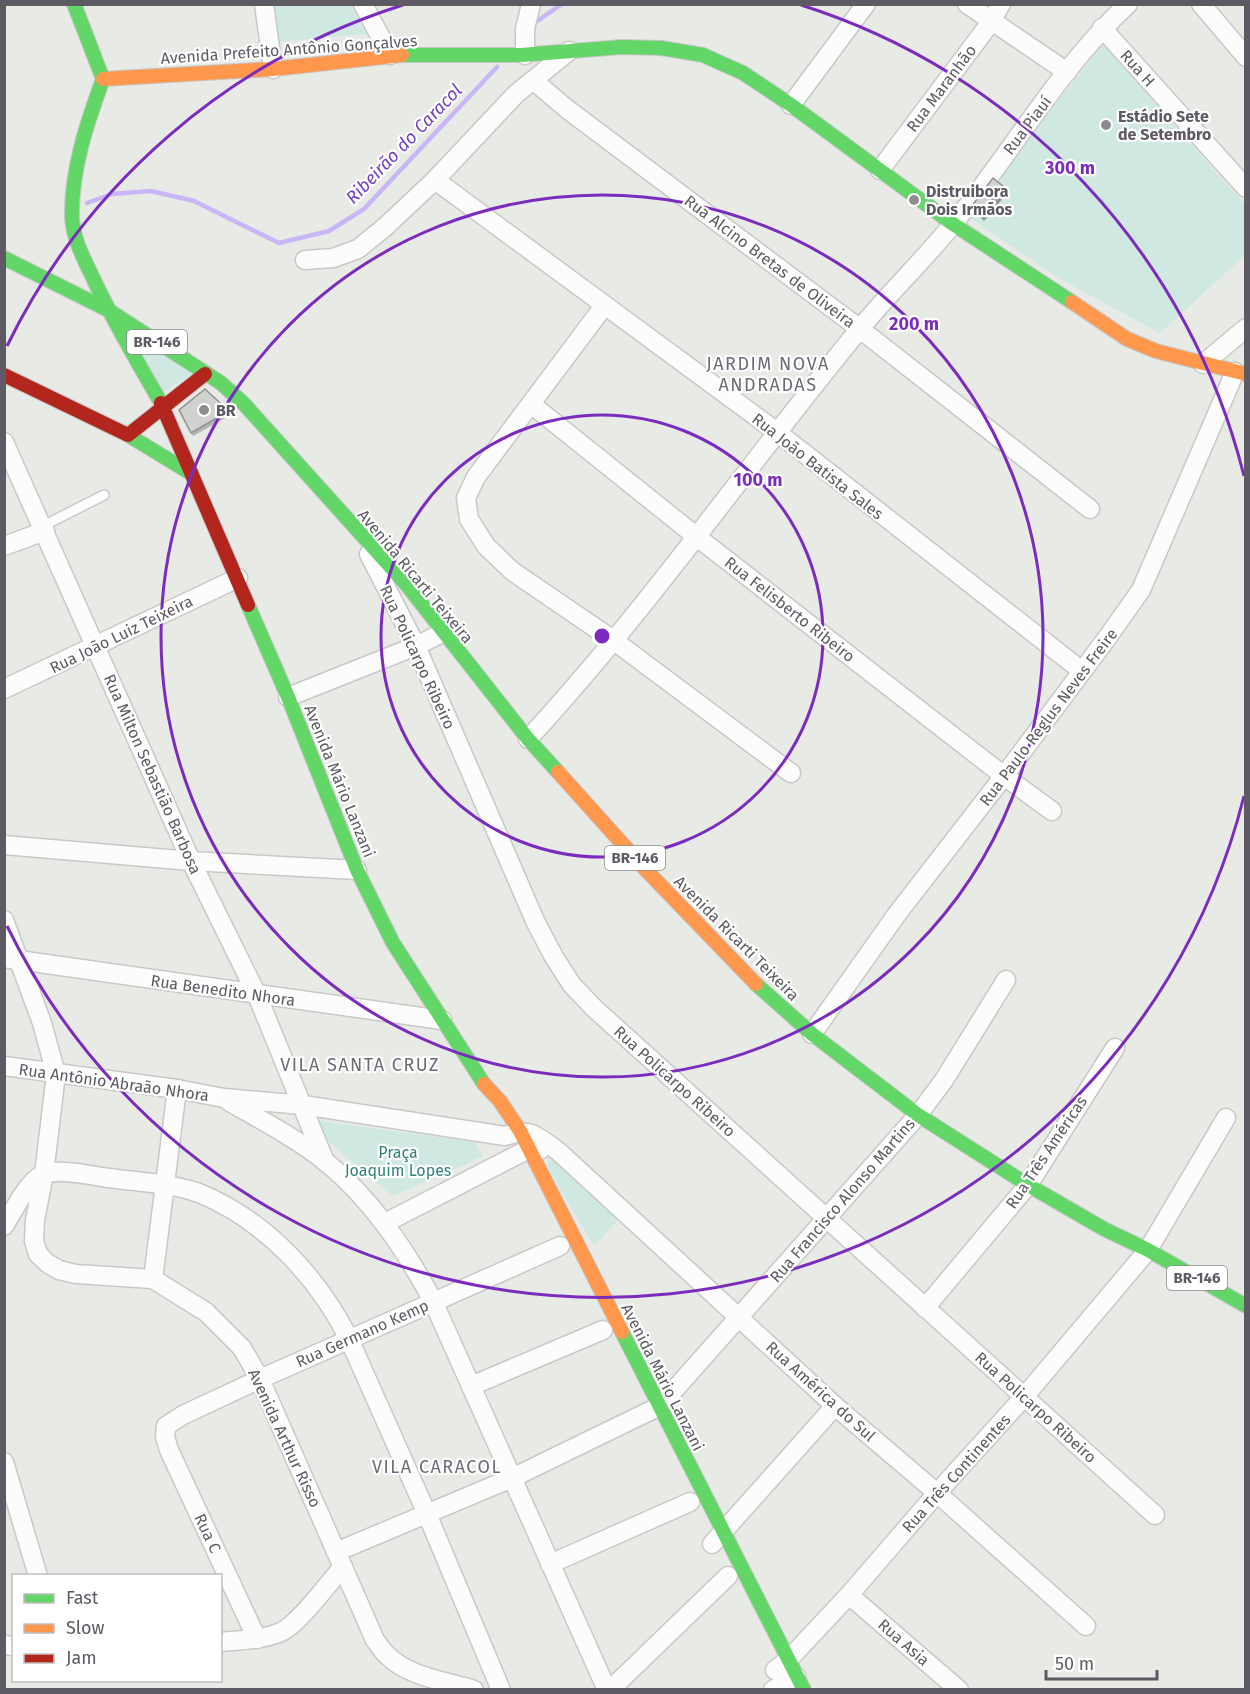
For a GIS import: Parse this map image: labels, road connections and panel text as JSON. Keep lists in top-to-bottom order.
{
  "streets": {
    "street": [
      "Avenida Prefeito Antônio Gonçalves",
      "Rua H",
      "Rua Maranhão",
      "Rua Piauí",
      "Rua Alcino Bretas de Oliveira",
      "BR-146",
      "Rua João Batista Sales",
      "Avenida Ricarti Teixeira",
      "Rua Felisberto Ribeiro",
      "Rua João Luiz Teixeira",
      "Rua Policarpo Ribeiro",
      "Rua Paulo Reglus Neves Freire",
      "Rua Milton Sebastião Barbosa",
      "Avenida Mário Lanzani",
      "Rua Benedito Nhora",
      "Rua Antônio Abraão Nhora",
      "Rua Três Américas",
      "Rua Francisco Alonso Martins",
      "Rua Germano Kemp",
      "Rua América do Sul",
      "Avenida Arthur Risso",
      "Rua Três Continentes",
      "Rua C",
      "Rua Asia"
    ]
  },
  "crossings": [
    ["Avenida Prefeito Antônio Gonçalves", "Rua Maranhão"],
    ["Avenida Prefeito Antônio Gonçalves", "Rua Piauí"],
    ["Avenida Prefeito Antônio Gonçalves", "Rua Paulo Reglus Neves Freire"],
    ["Avenida Prefeito Antônio Gonçalves", "Avenida Mário Lanzani"],
    ["Rua H", "Rua Piauí"],
    ["Rua Piauí", "Rua Alcino Bretas de Oliveira"],
    ["Rua Piauí", "Rua João Batista Sales"],
    ["Rua Piauí", "Avenida Ricarti Teixeira"],
    ["Rua Piauí", "Rua Felisberto Ribeiro"],
    ["BR-146", "Avenida Ricarti Teixeira"],
    ["BR-146", "Avenida Mário Lanzani"],
    ["Rua João Batista Sales", "Rua Paulo Reglus Neves Freire"],
    ["Avenida Ricarti Teixeira", "Rua Policarpo Ribeiro"],
    ["Avenida Ricarti Teixeira", "Rua Paulo Reglus Neves Freire"],
    ["Avenida Ricarti Teixeira", "Rua Três Américas"],
    ["Avenida Ricarti Teixeira", "Rua Francisco Alonso Martins"],
    ["Avenida Ricarti Teixeira", "Rua Três Continentes"],
    ["Rua Felisberto Ribeiro", "Rua Paulo Reglus Neves Freire"],
    ["Rua João Luiz Teixeira", "Rua Milton Sebastião Barbosa"],
    ["Rua João Luiz Teixeira", "Avenida Mário Lanzani"],
    ["Rua Policarpo Ribeiro", "Rua Três Américas"],
    ["Rua Policarpo Ribeiro", "Rua Francisco Alonso Martins"],
    ["Rua Policarpo Ribeiro", "Rua Três Continentes"],
    ["Rua Milton Sebastião Barbosa", "Rua Benedito Nhora"],
    ["Avenida Mário Lanzani", "Rua Benedito Nhora"],
    ["Avenida Mário Lanzani", "Rua Francisco Alonso Martins"],
    ["Avenida Mário Lanzani", "Rua América do Sul"],
    ["Avenida Mário Lanzani", "Rua Três Continentes"],
    ["Rua Antônio Abraão Nhora", "Avenida Arthur Risso"],
    ["Rua Francisco Alonso Martins", "Rua América do Sul"],
    ["Rua Germano Kemp", "Avenida Arthur Risso"],
    ["Rua Germano Kemp", "Rua C"],
    ["Rua América do Sul", "Rua Três Continentes"],
    ["Rua Três Continentes", "Rua Asia"]
  ],
  "districts": ["JARDIM NOVA ANDRADAS", "VILA SANTA CRUZ", "VILA CARACOL"],
  "water": ["Ribeirão do Caracol"],
  "parks": ["Praça Joaquim Lopes"],
  "places": ["Estádio Sete de Setembro", "Distruibora Dois Irmãos", "BR"],
  "legend": ["Fast", "Slow", "Jam"],
  "scale_bar": "50 m",
  "rings": ["300 m", "200 m", "100 m"]
}
